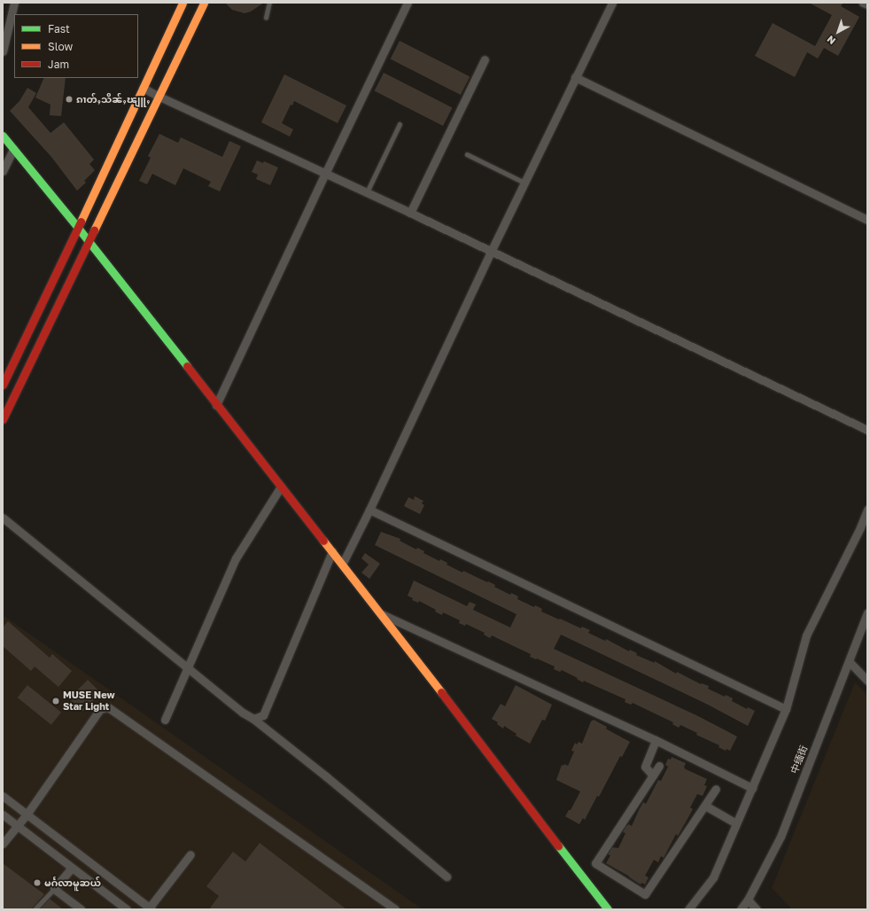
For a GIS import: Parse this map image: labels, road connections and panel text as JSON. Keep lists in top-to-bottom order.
{
  "streets": {
    "street": ["中缅街"]
  },
  "places": ["ၵၢတ်ႇသိၼ်ႇၽျူႇ", "MUSE New Star Light", "မင်္ဂလာမူဆယ်"],
  "legend": ["Fast", "Slow", "Jam"],
  "north": "bottom left"
}
